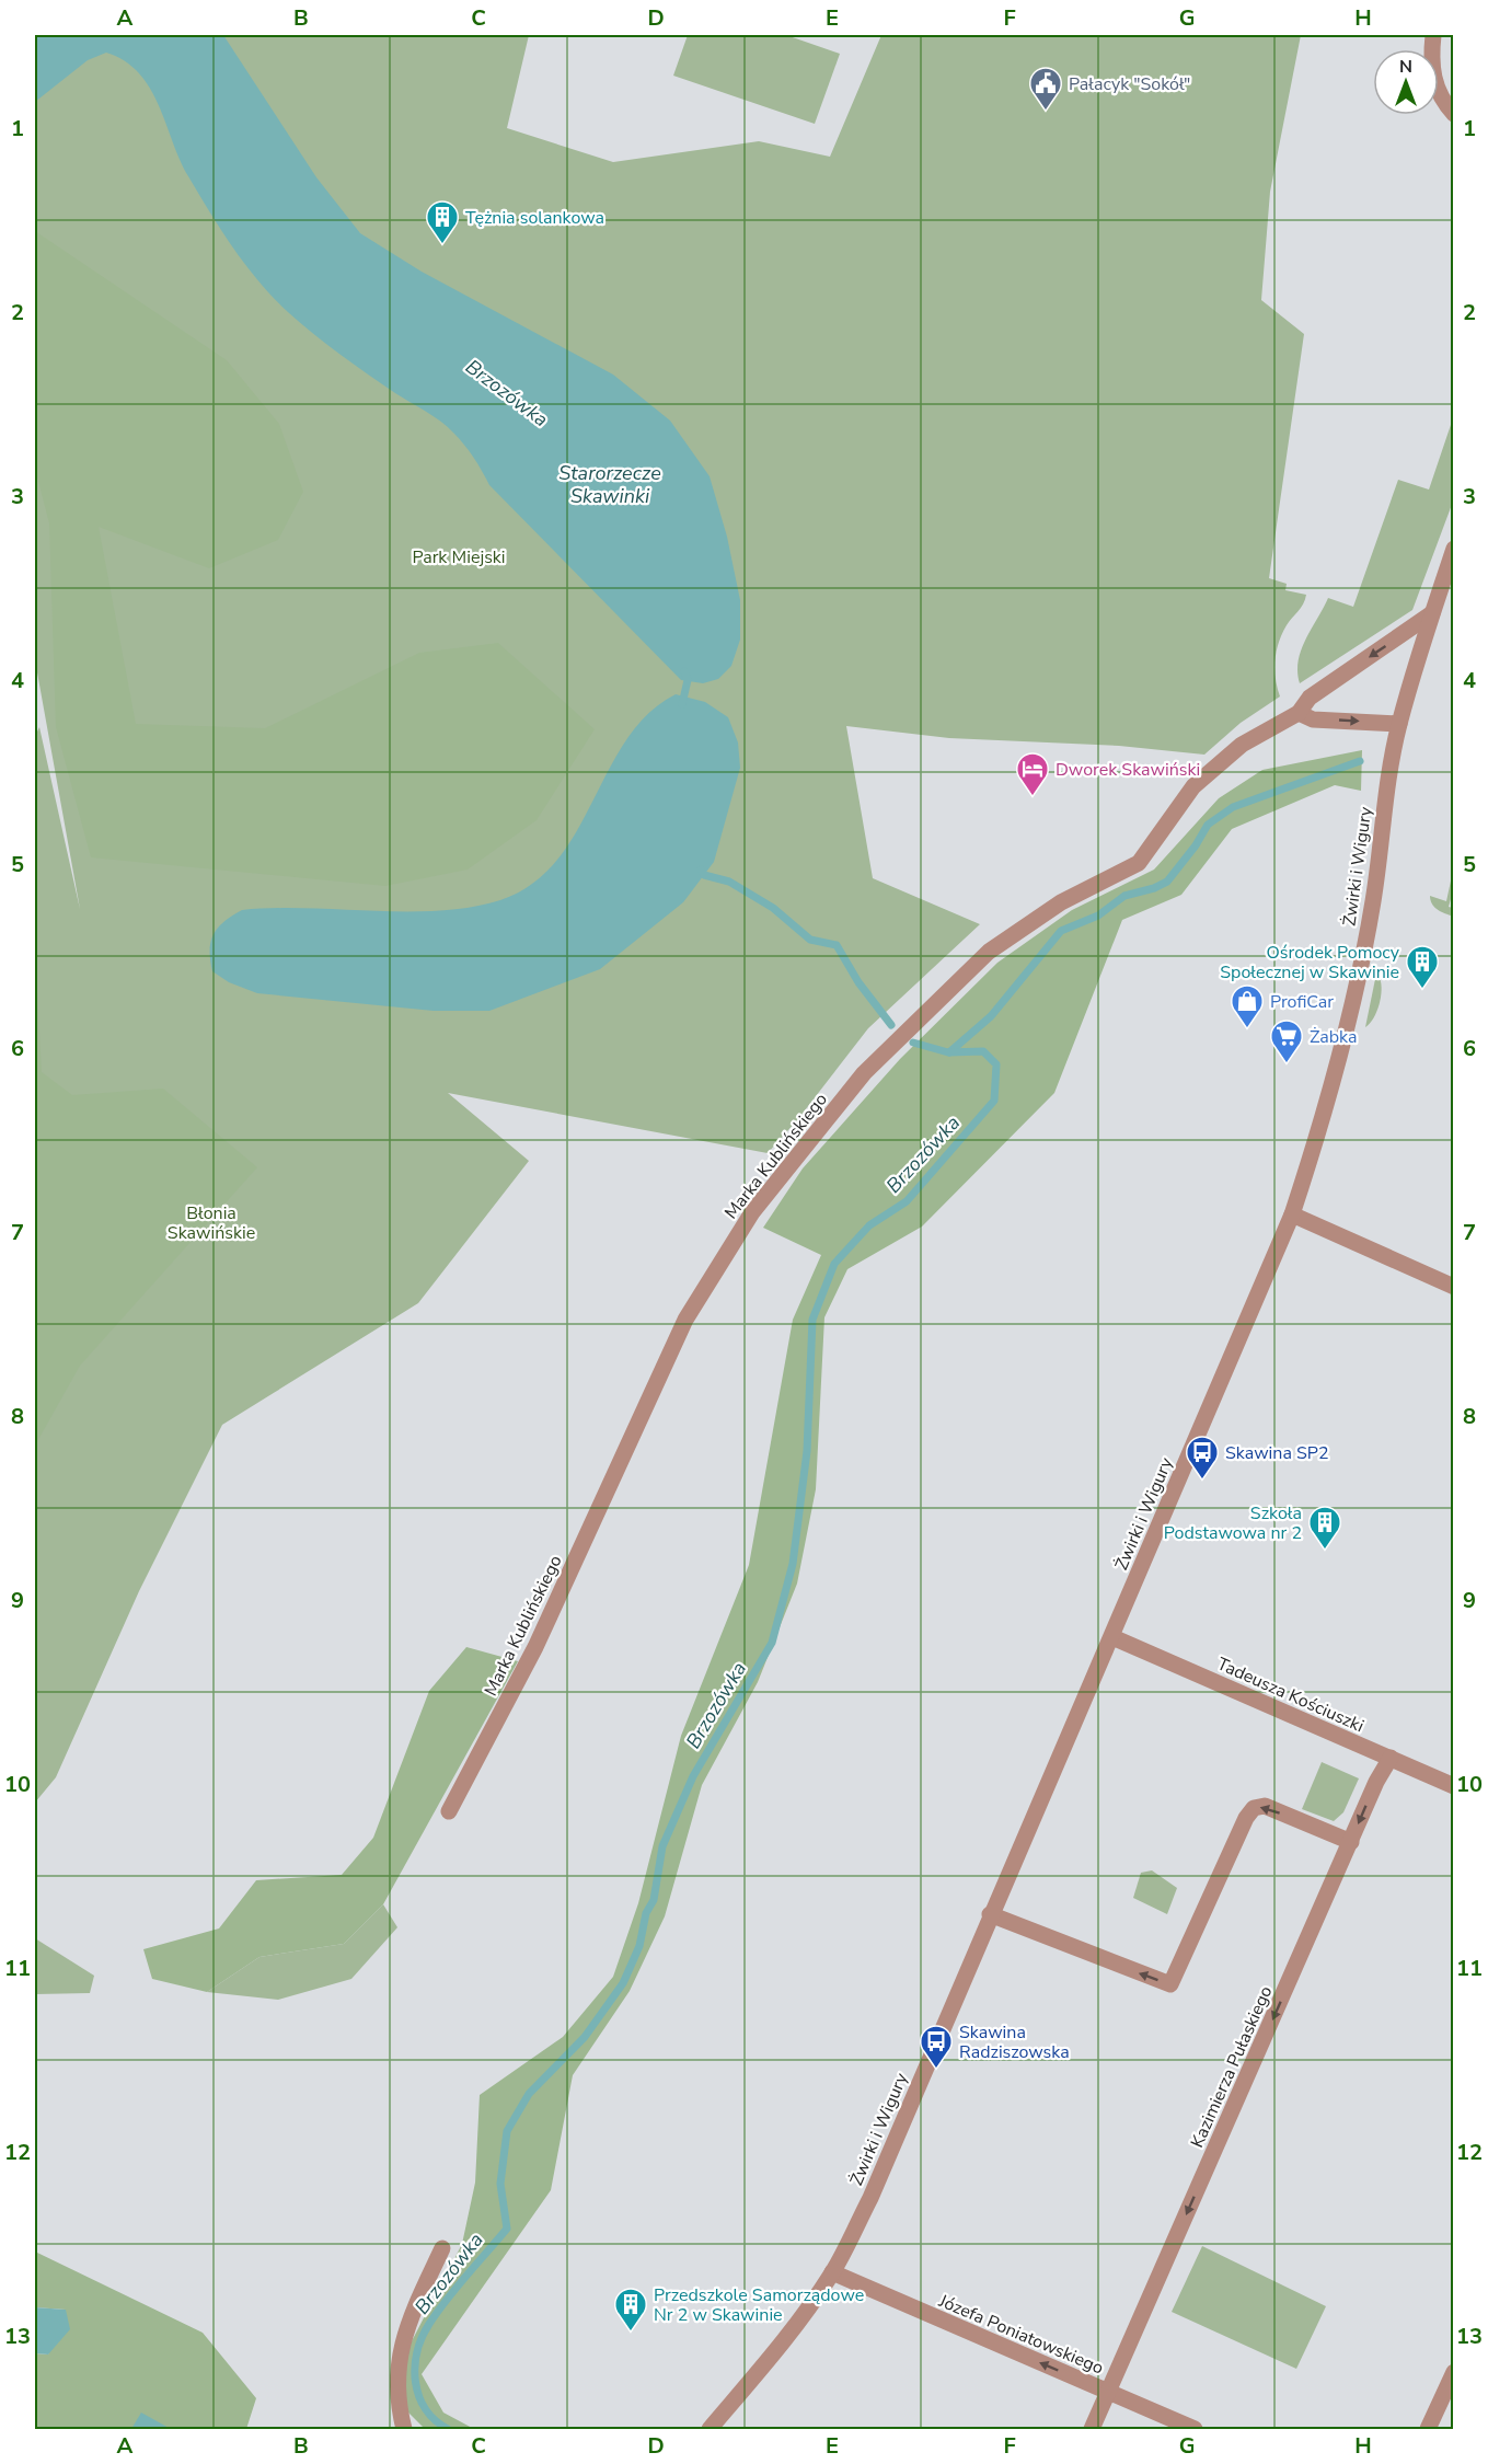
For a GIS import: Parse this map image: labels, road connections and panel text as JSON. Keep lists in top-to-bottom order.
{
  "streets": {
    "street": [
      "Żwirki i Wigury",
      "Marka Kublińskiego",
      "Tadeusza Kościuszki",
      "Kazimierza Pułaskiego",
      "Józefa Poniatowskiego"
    ]
  },
  "crossings": [
    ["Żwirki i Wigury", "Marka Kublińskiego"],
    ["Żwirki i Wigury", "Tadeusza Kościuszki"],
    ["Żwirki i Wigury", "Józefa Poniatowskiego"],
    ["Tadeusza Kościuszki", "Kazimierza Pułaskiego"],
    ["Kazimierza Pułaskiego", "Józefa Poniatowskiego"]
  ],
  "one_way": ["Kazimierza Pułaskiego", "Józefa Poniatowskiego"],
  "water": ["Brzozówka", "Starorzecze Skawinki"],
  "parks": ["Park Miejski", "Błonia Skawińskie"],
  "places": {
    "public building": ["Pałacyk \"Sokół\""],
    "building": [
      "Tężnia solankowa",
      "Ośrodek Pomocy Społecznej w Skawinie",
      "Szkoła Podstawowa nr 2",
      "Przedszkole Samorządowe Nr 2 w Skawinie"
    ],
    "hotel": ["Dworek Skawiński"],
    "shop": ["ProfiCar"],
    "supermarket": ["Żabka"],
    "bus stop": ["Skawina SP2", "Skawina Radziszowska"]
  },
  "north": "top",
  "grid": {
    "columns": [
      "A",
      "B",
      "C",
      "D",
      "E",
      "F",
      "G",
      "H"
    ],
    "rows": [
      "1",
      "2",
      "3",
      "4",
      "5",
      "6",
      "7",
      "8",
      "9",
      "10",
      "11",
      "12",
      "13"
    ]
  }
}
